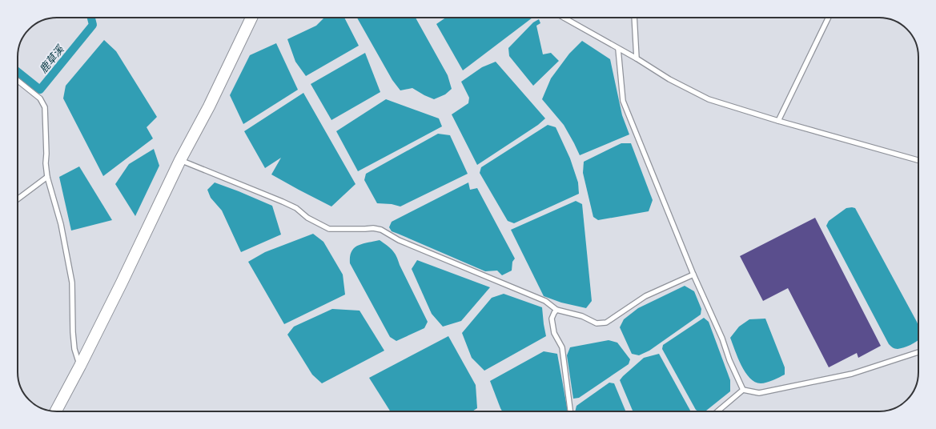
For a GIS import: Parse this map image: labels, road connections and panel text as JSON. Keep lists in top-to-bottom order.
{
  "water": ["鹿草溪"]
}
